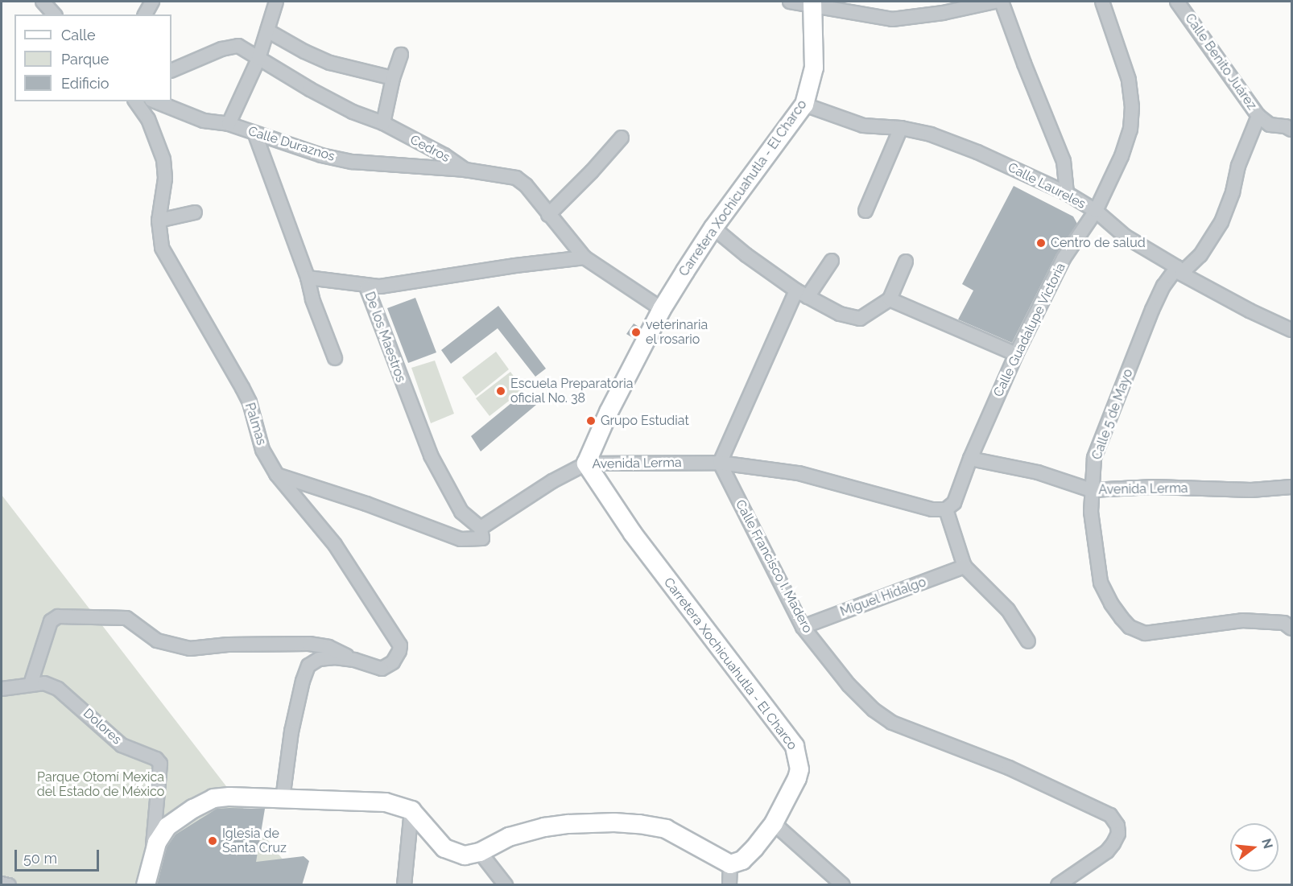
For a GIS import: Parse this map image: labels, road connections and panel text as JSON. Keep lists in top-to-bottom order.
{
  "streets": {
    "main road": ["Carretera Xochicuahutla - El Charco"],
    "street": [
      "Calle Benito Juárez",
      "Calle Duraznos",
      "Cedros",
      "Calle Laureles",
      "Calle Guadalupe Victoria",
      "De los Maestros",
      "Calle 5 de Mayo",
      "Palmas",
      "Avenida Lerma",
      "Calle Francisco I. Madero",
      "Miguel Hidalgo",
      "Dolores"
    ]
  },
  "crossings": [
    ["Calle Benito Juárez", "Calle 5 de Mayo"],
    ["Calle Duraznos", "Cedros"],
    ["Cedros", "Carretera Xochicuahutla - El Charco"],
    ["Cedros", "De los Maestros"],
    ["Calle Laureles", "Carretera Xochicuahutla - El Charco"],
    ["Calle Laureles", "Calle Guadalupe Victoria"],
    ["Calle Laureles", "Calle 5 de Mayo"],
    ["Carretera Xochicuahutla - El Charco", "Avenida Lerma"],
    ["Calle Guadalupe Victoria", "Avenida Lerma"],
    ["De los Maestros", "Avenida Lerma"],
    ["Calle 5 de Mayo", "Avenida Lerma"],
    ["Palmas", "Avenida Lerma"],
    ["Palmas", "Dolores"],
    ["Avenida Lerma", "Calle Francisco I. Madero"],
    ["Calle Francisco I. Madero", "Miguel Hidalgo"]
  ],
  "parks": ["Parque Otomí Mexica del Estado de México"],
  "places": [
    "Centro de salud",
    "veterinaria el rosario",
    "Escuela Preparatoria oficial No. 38",
    "Grupo Estudiat",
    "Iglesia de Santa Cruz"
  ],
  "legend": ["Calle", "Parque", "Edificio"],
  "scale_bar": "50 m",
  "north": "right"
}
